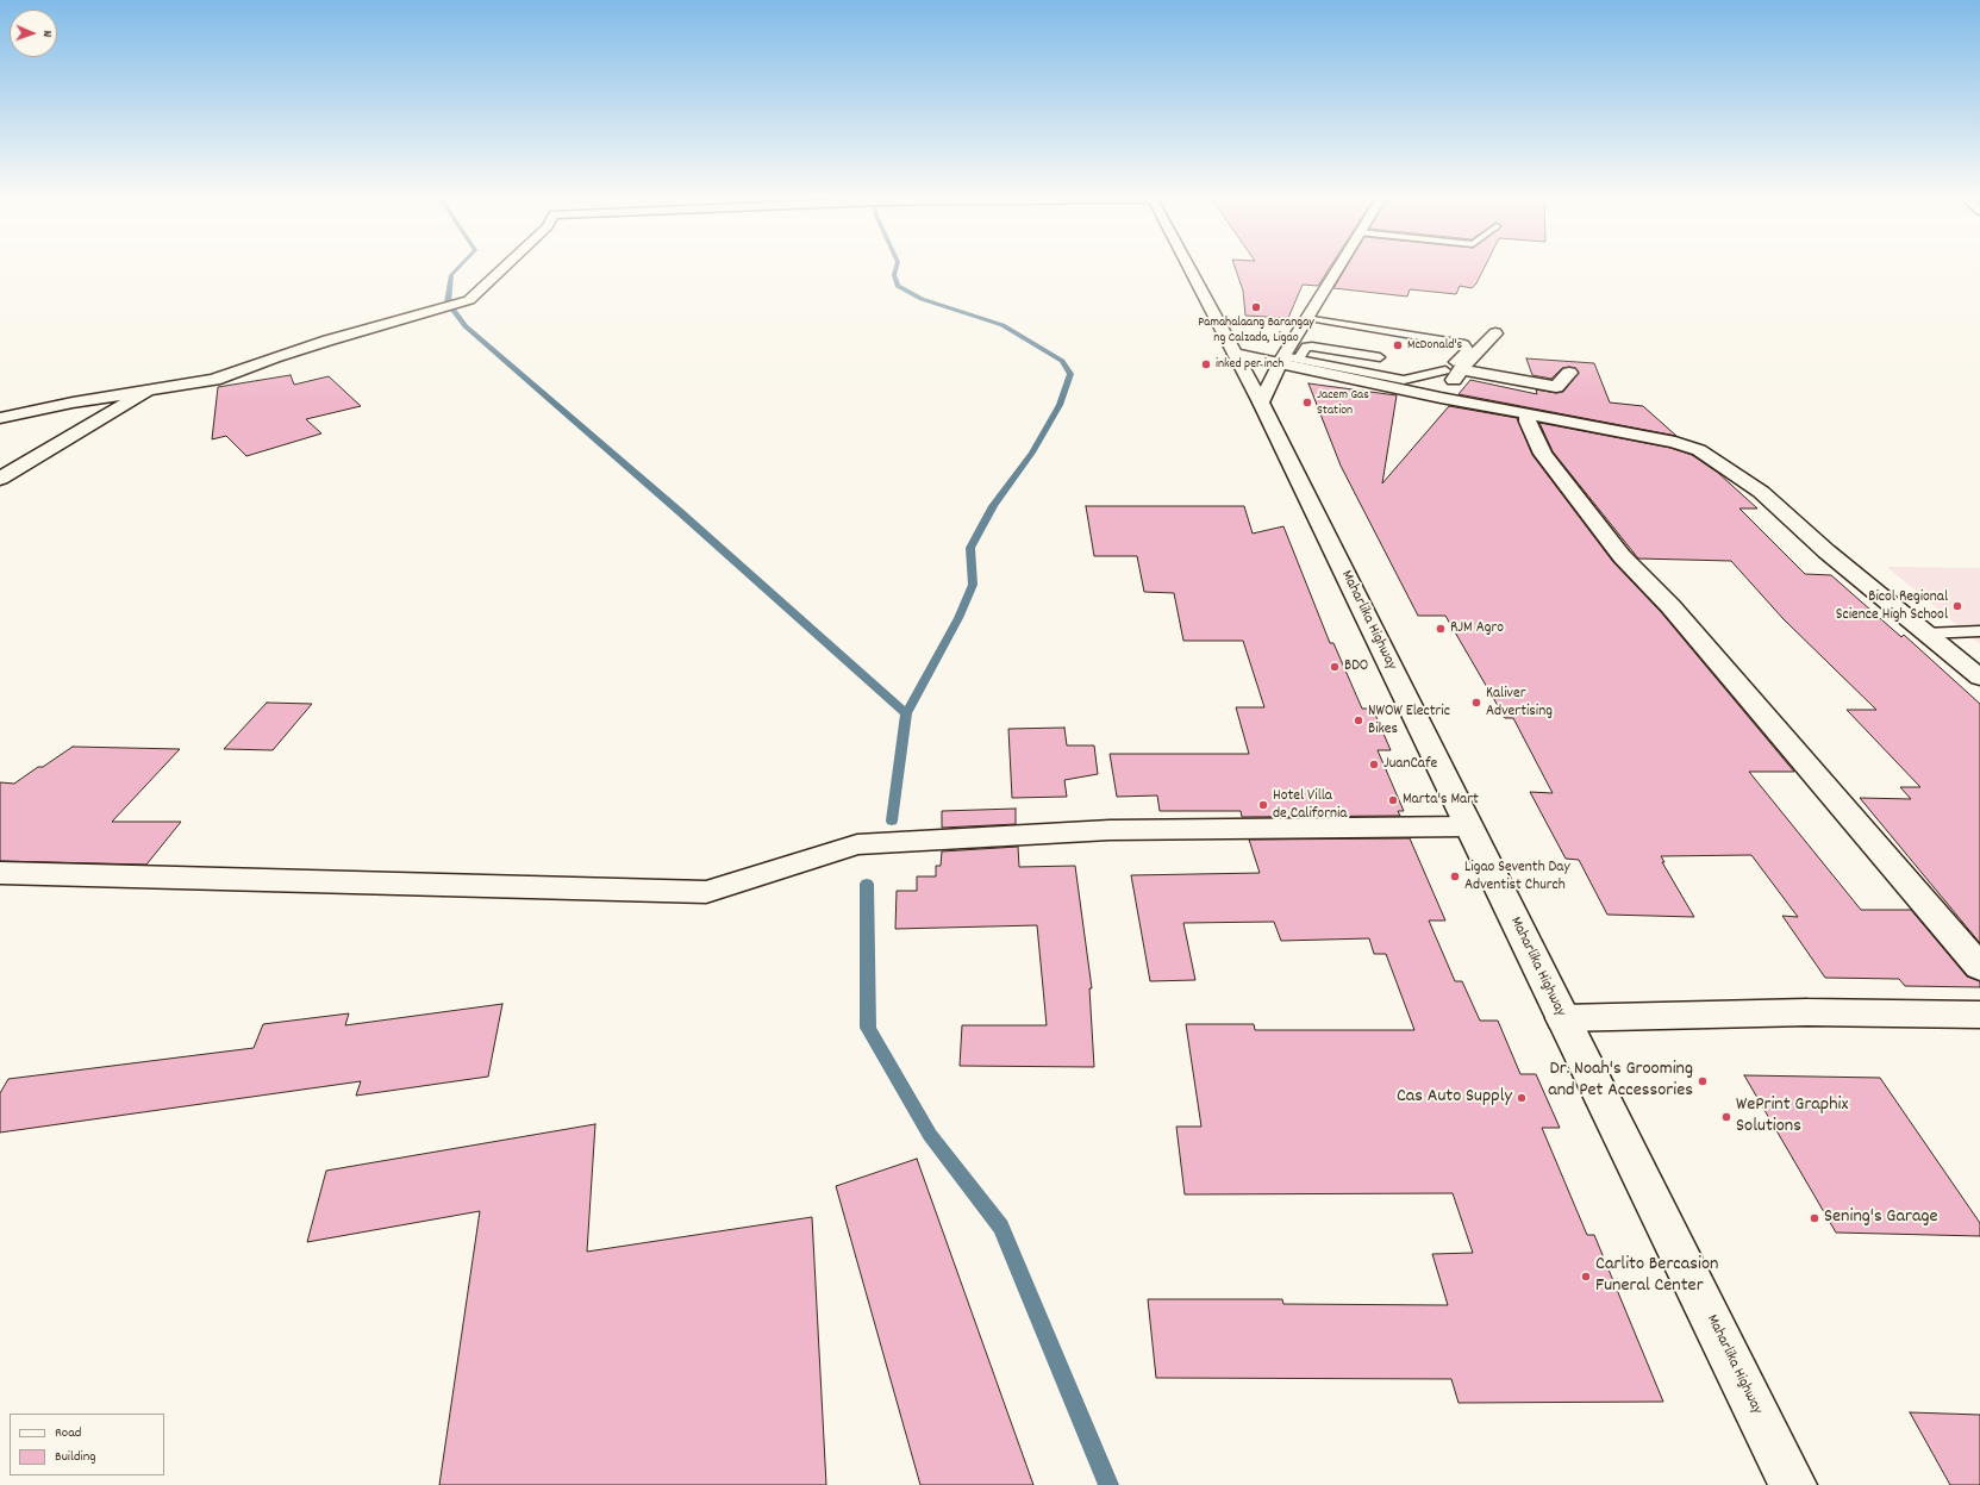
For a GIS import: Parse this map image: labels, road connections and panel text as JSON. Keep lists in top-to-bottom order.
{
  "streets": {
    "main road": ["Maharlika Highway"]
  },
  "places": [
    "Pamahalaang Barangay ng Calzada, Ligao",
    "McDonald's",
    "inked per inch",
    "Jacem Gas Station",
    "Bicol Regional Science High School",
    "RJM Agro",
    "BDO",
    "Kaliver Advertising",
    "NWOW Electric Bikes",
    "JuanCafe",
    "Marta's Mart",
    "Hotel Villa de California",
    "Ligao Seventh Day Adventist Church",
    "Dr. Noah's Grooming and Pet Accessories",
    "Cas Auto Supply",
    "WePrint Graphix Solutions",
    "Sening's Garage",
    "Carlito Bercasion Funeral Center"
  ],
  "legend": ["Road", "Building"],
  "north": "right"
}
